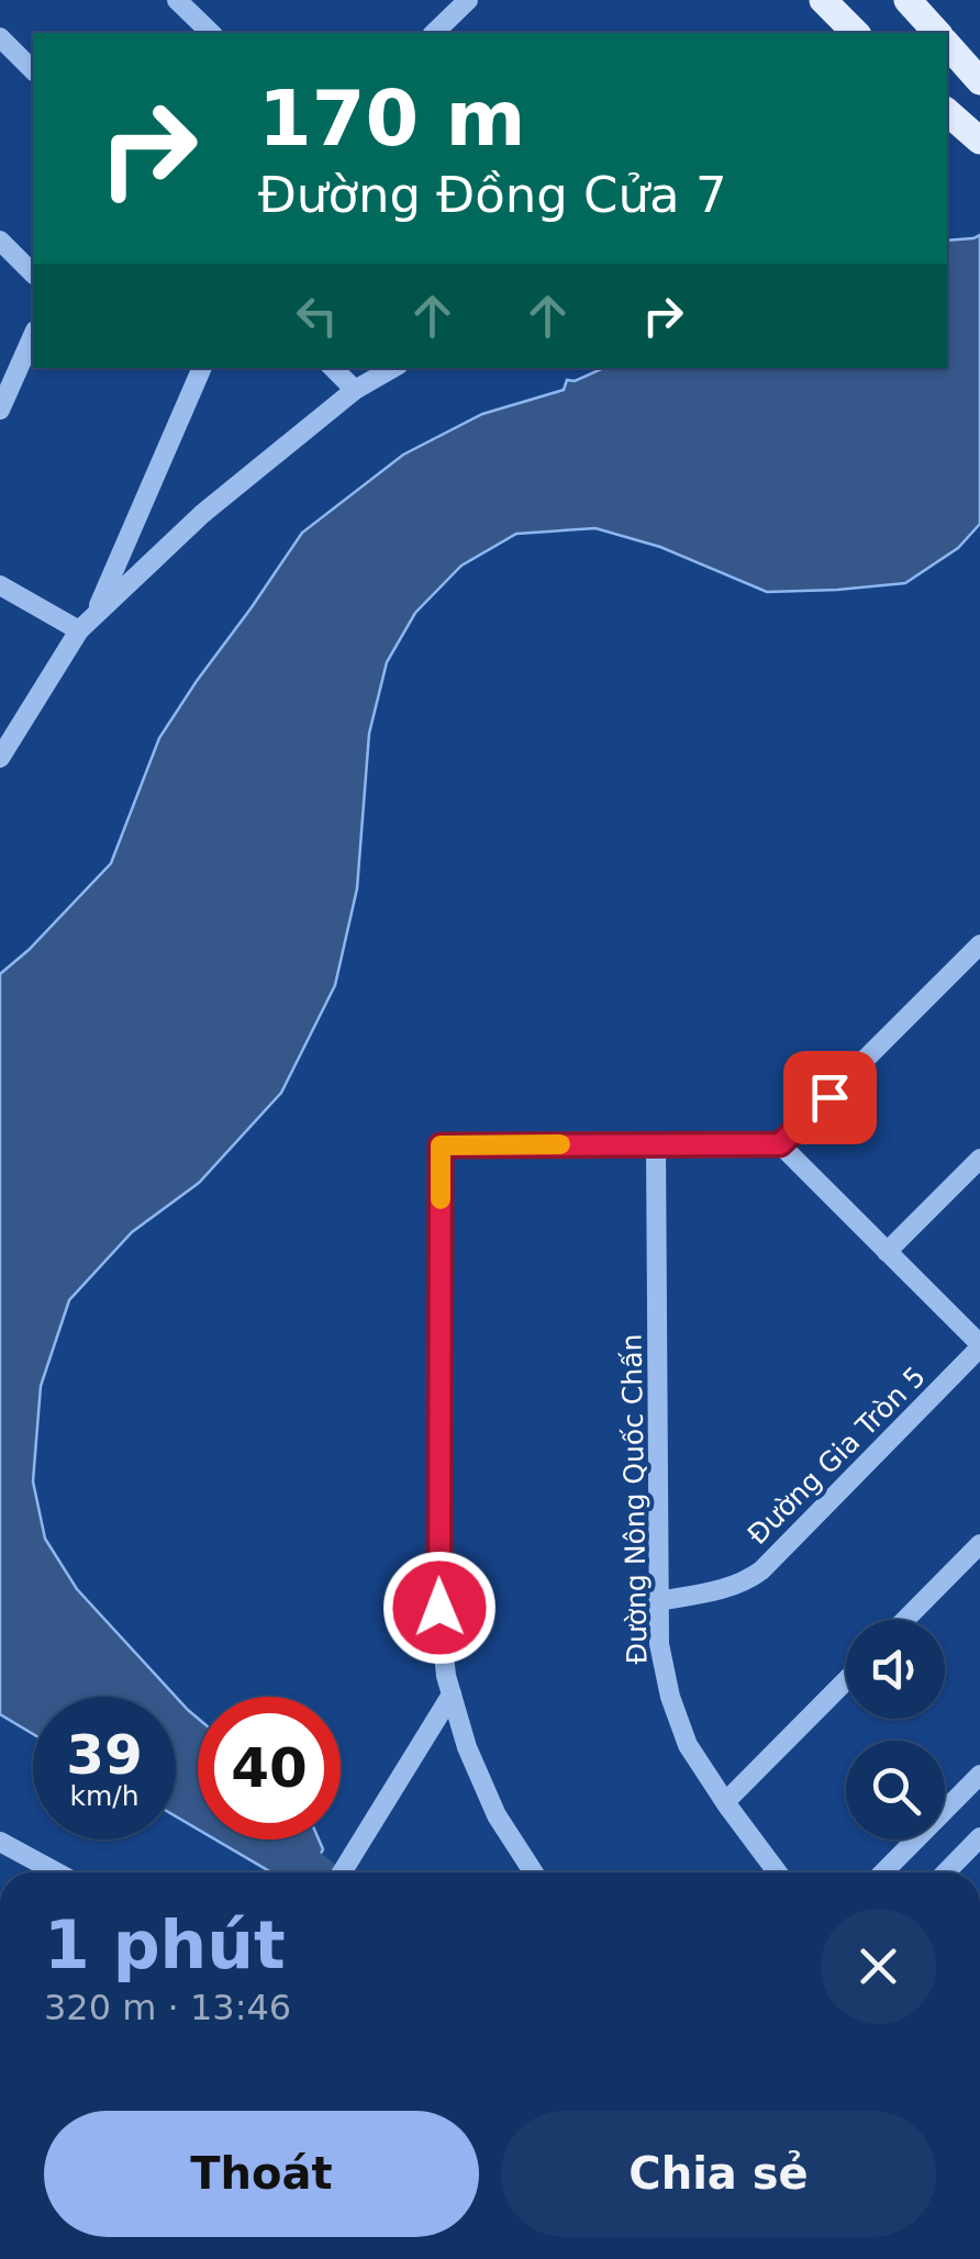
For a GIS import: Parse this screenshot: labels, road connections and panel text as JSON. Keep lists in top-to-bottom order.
{
  "streets": {
    "street": ["Đường Gia Tròn 5", "Đường Nông Quốc Chấn"]
  },
  "crossings": [
    ["Đường Gia Tròn 5", "Đường Nông Quốc Chấn"]
  ],
  "page": {
    "turn": ["170 m", "Đường Đồng Cửa 7"],
    "speed": "39 km/h",
    "limit": "40",
    "heading": ["1 phút", "320 m · 13:46"],
    "buttons": ["Thoát", "Chia sẻ"]
  }
}
